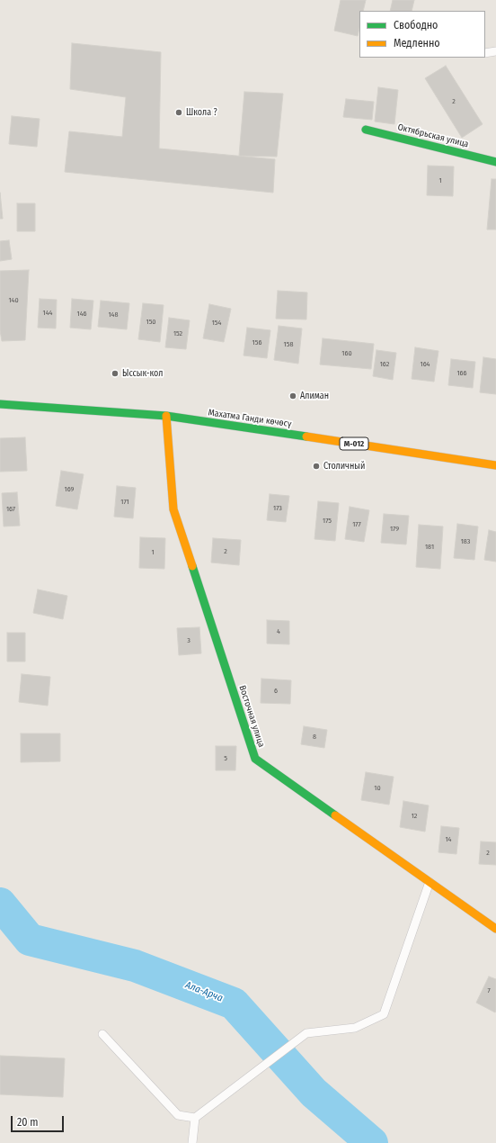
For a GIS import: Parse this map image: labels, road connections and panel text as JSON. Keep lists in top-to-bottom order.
{
  "streets": {
    "street": [
      "Октябрьская улица",
      "Махатма Ганди көчөсү",
      "М-012",
      "Восточная улица"
    ]
  },
  "crossings": [
    ["Махатма Ганди көчөсү", "Восточная улица"]
  ],
  "water": ["Ала-Арча"],
  "places": [
    "Школа ?",
    "Ыссык-кол",
    "Алиман",
    "Столичный"
  ],
  "house_numbers": [
    "2",
    "1",
    "140",
    "144",
    "146",
    "148",
    "150",
    "154",
    "152",
    "156",
    "158",
    "160",
    "162",
    "164",
    "166",
    "169",
    "171",
    "173",
    "167",
    "175",
    "177",
    "179",
    "183",
    "181",
    "2",
    "1",
    "4",
    "3",
    "6",
    "8",
    "5",
    "10",
    "12",
    "14",
    "2",
    "7"
  ],
  "legend": ["Свободно", "Медленно"],
  "scale_bar": "20 m"
}
